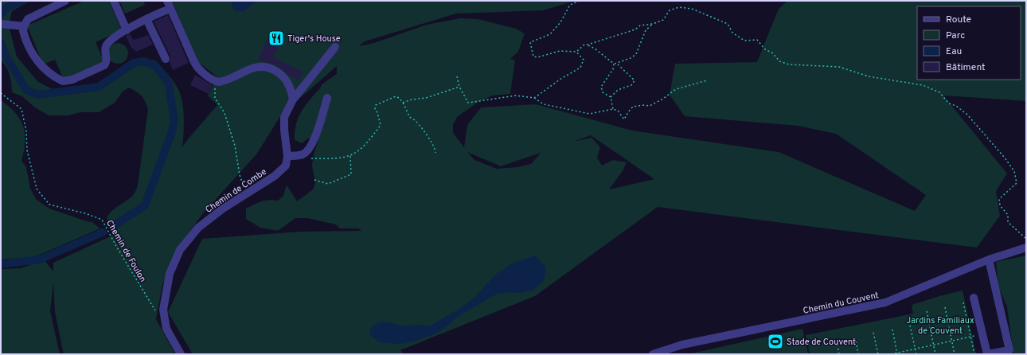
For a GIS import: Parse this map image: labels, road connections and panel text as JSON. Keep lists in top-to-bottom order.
{
  "streets": {
    "street": ["Chemin de Combe", "Chemin du Couvent"],
    "path": ["Chemin de Foulon"]
  },
  "parks": ["Jardins Familiaux de Couvent"],
  "places": {
    "restaurant": ["Tiger's House"],
    "sports": ["Stade de Couvent"]
  },
  "legend": [
    "Route",
    "Parc",
    "Eau",
    "Bâtiment"
  ]
}
